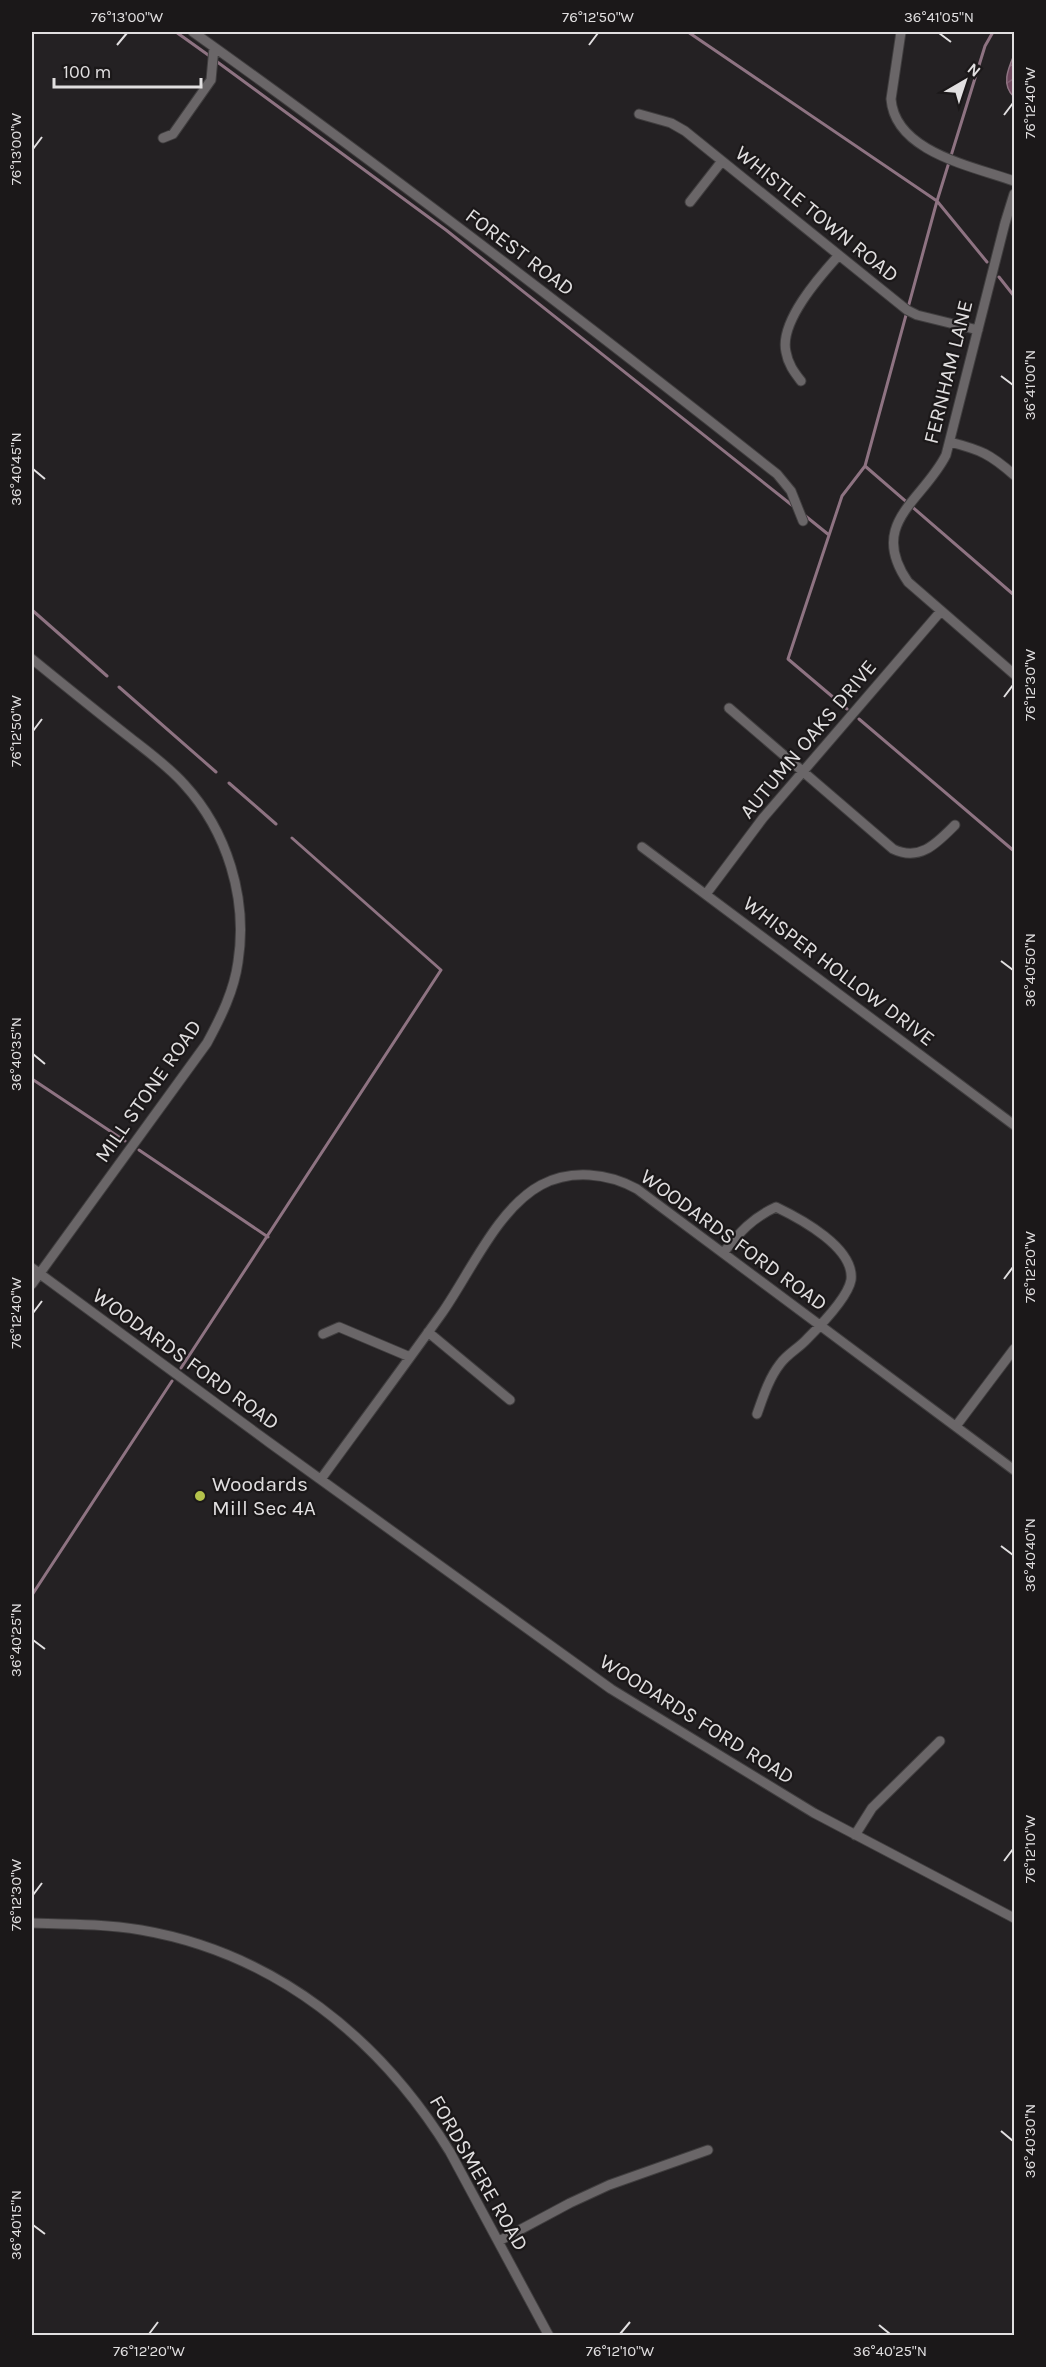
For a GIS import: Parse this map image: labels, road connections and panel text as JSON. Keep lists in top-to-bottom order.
{
  "streets": {
    "street": [
      "WHISTLE TOWN ROAD",
      "FOREST ROAD",
      "FERNHAM LANE",
      "AUTUMN OAKS DRIVE",
      "WHISPER HOLLOW DRIVE",
      "MILL STONE ROAD",
      "WOODARDS FORD ROAD",
      "FORDSMERE ROAD"
    ]
  },
  "crossings": [
    ["WHISTLE TOWN ROAD", "FERNHAM LANE"],
    ["FERNHAM LANE", "AUTUMN OAKS DRIVE"],
    ["AUTUMN OAKS DRIVE", "WHISPER HOLLOW DRIVE"],
    ["MILL STONE ROAD", "WOODARDS FORD ROAD"]
  ],
  "places": ["Woodards Mill Sec 4A"],
  "scale_bar": "100 m",
  "north": "top right",
  "coordinates": [
    "76°13'00\"W",
    "76°12'50\"W",
    "36°41'05\"N",
    "76°12'40\"W",
    "36°41'00\"N",
    "36°40'45\"N",
    "76°12'30\"W",
    "36°40'50\"N",
    "36°40'35\"N",
    "76°12'20\"W",
    "36°40'40\"N",
    "36°40'25\"N",
    "76°12'10\"W",
    "36°40'30\"N",
    "36°40'15\"N"
  ]
}
